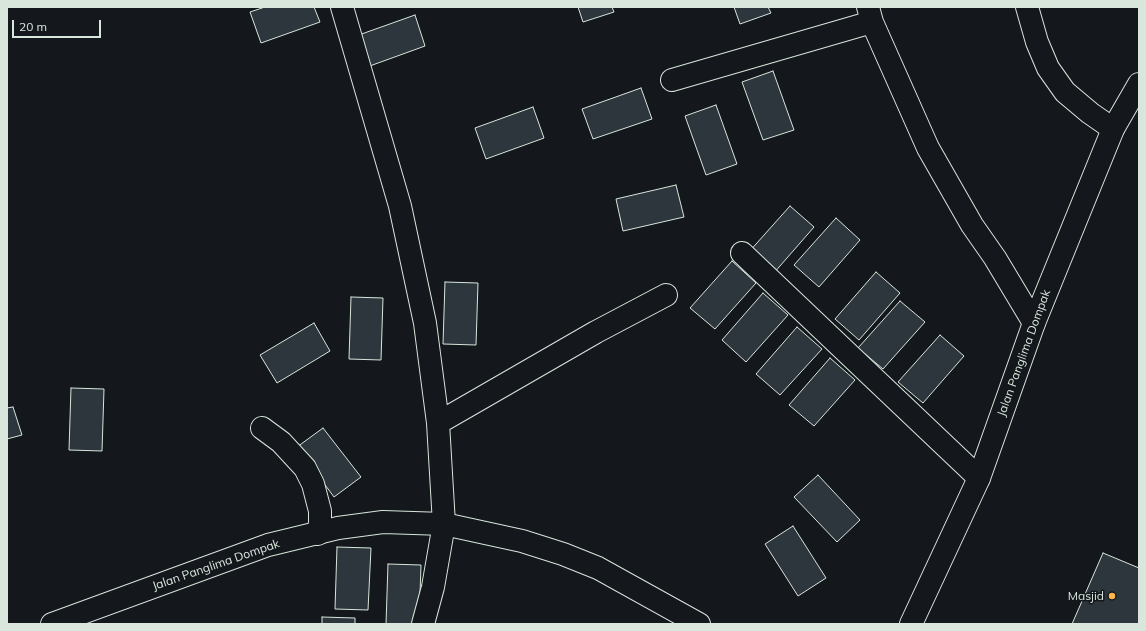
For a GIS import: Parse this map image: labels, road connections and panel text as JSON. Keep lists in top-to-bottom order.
{
  "streets": {
    "street": ["Jalan Panglima Dompak"]
  },
  "places": ["Masjid"],
  "scale_bar": "20 m"
}
